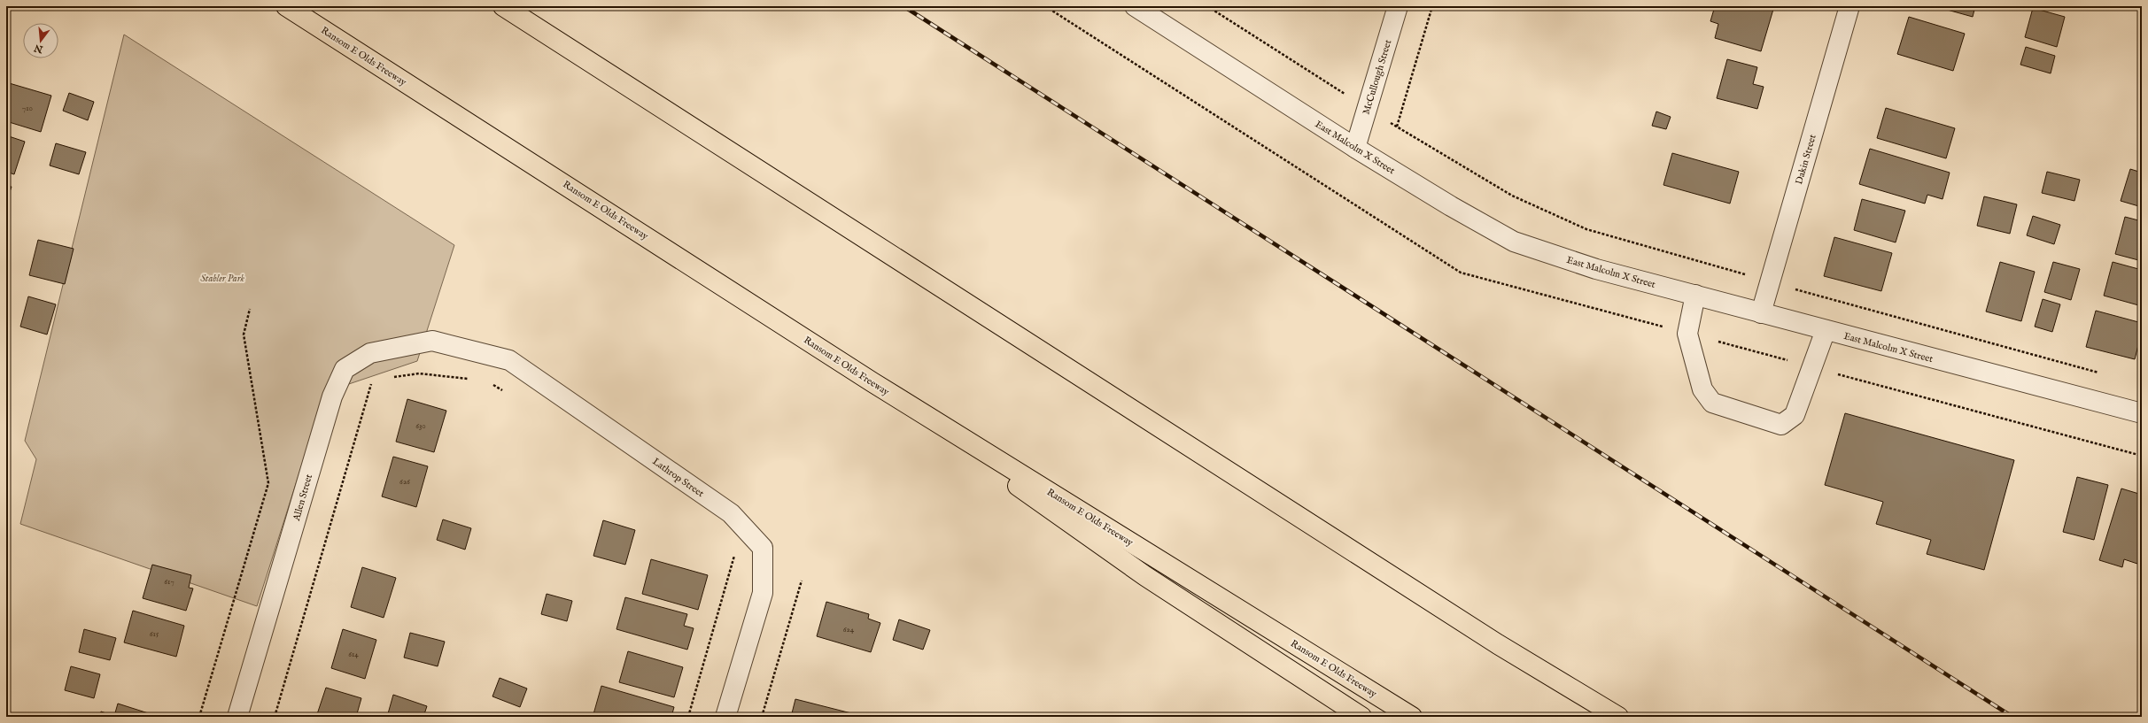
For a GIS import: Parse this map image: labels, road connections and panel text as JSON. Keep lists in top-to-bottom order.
{
  "streets": {
    "highway": ["Ransom E Olds Freeway"],
    "street": [
      "McCullough Street",
      "East Malcolm X Street",
      "Dakin Street",
      "Lathrop Street",
      "Allen Street"
    ]
  },
  "crossings": [
    ["McCullough Street", "East Malcolm X Street"],
    ["East Malcolm X Street", "Dakin Street"],
    ["Lathrop Street", "Allen Street"]
  ],
  "parks": ["Stabler Park"],
  "house_numbers": [
    "710",
    "630",
    "626",
    "617",
    "624",
    "615",
    "614"
  ],
  "north": "bottom"
}
